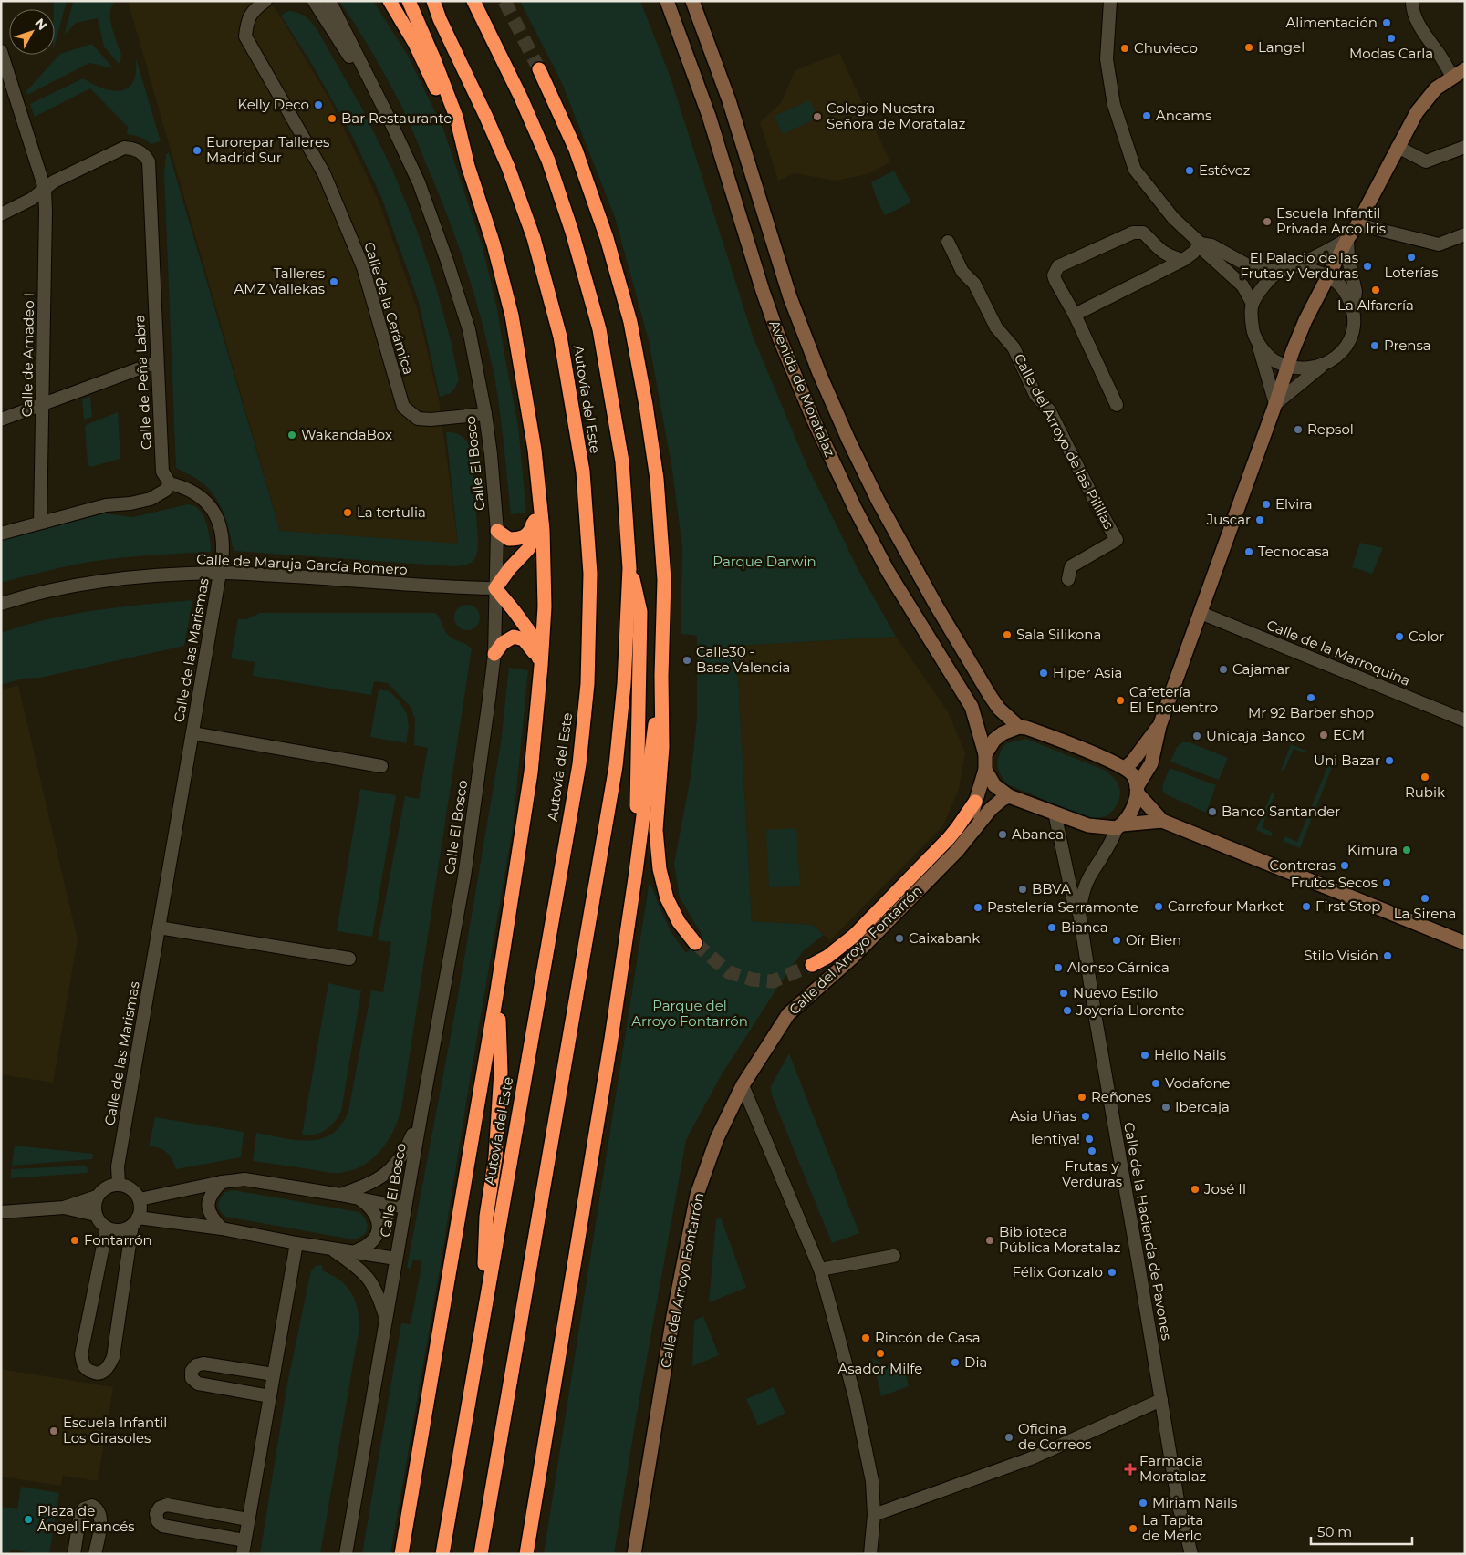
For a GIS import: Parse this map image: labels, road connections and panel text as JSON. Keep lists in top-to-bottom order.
{
  "streets": {
    "highway": ["Autovía del Este"],
    "street": [
      "Calle de la Cerámica",
      "Calle de Amadeo I",
      "Calle de Peña Labra",
      "Avenida de Moratalaz",
      "Calle del Arroyo de las Pilillas",
      "Calle El Bosco",
      "Calle de Maruja García Romero",
      "Calle de las Marismas",
      "Calle de la Marroquina",
      "Calle del Arroyo Fontarrón",
      "Calle de la Hacienda de Pavones"
    ]
  },
  "crossings": [
    ["Calle de la Cerámica", "Calle El Bosco"],
    ["Calle de Amadeo I", "Calle de Peña Labra"],
    ["Avenida de Moratalaz", "Calle del Arroyo Fontarrón"],
    ["Calle El Bosco", "Calle de Maruja García Romero"],
    ["Calle de Maruja García Romero", "Calle de las Marismas"]
  ],
  "parks": ["Parque Darwin", "Parque del Arroyo Fontarrón"],
  "places": {
    "other": [
      "Alimentación",
      "Modas Carla",
      "Langel",
      "Chuvieco",
      "Kelly Deco",
      "Ancams",
      "Colegio Nuestra Señora de Moratalaz",
      "Bar Restaurante",
      "Eurorepar Talleres Madrid Sur",
      "Estévez",
      "Escuela Infantil Privada Arco Iris",
      "Loterías",
      "El Palacio de las Frutas y Verduras",
      "Talleres AMZ Vallekas",
      "La Alfarería",
      "Prensa",
      "Repsol",
      "WakandaBox",
      "Elvira",
      "La tertulia",
      "Juscar",
      "Tecnocasa",
      "Sala Silikona",
      "Color",
      "Calle30 - Base Valencia",
      "Cajamar",
      "Hiper Asia",
      "Mr 92 Barber shop",
      "Cafetería El Encuentro",
      "ECM",
      "Unicaja Banco",
      "Uni Bazar",
      "Rubik",
      "Banco Santander",
      "Abanca",
      "Kimura",
      "Contreras",
      "Frutos Secos",
      "BBVA",
      "La Sirena",
      "Carrefour Market",
      "First Stop",
      "Pastelería Serramonte",
      "Bianca",
      "Caixabank",
      "Oír Bien",
      "Stilo Visión",
      "Alonso Cárnica",
      "Nuevo Estilo",
      "Joyería Llorente",
      "Hello Nails",
      "Vodafone",
      "Reñones",
      "Ibercaja",
      "Asia Uñas",
      "lentiya!",
      "Frutas y Verduras",
      "José II",
      "Fontarrón",
      "Biblioteca Pública Moratalaz",
      "Félix Gonzalo",
      "Rincón de Casa",
      "Asador Milfe",
      "Dia",
      "Escuela Infantil Los Girasoles",
      "Oficina de Correos",
      "Miriam Nails",
      "Plaza de Ángel Francés",
      "La Tapita de Merlo"
    ],
    "health": ["Farmacia Moratalaz"]
  },
  "scale_bar": "50 m",
  "north": "top right"
}
